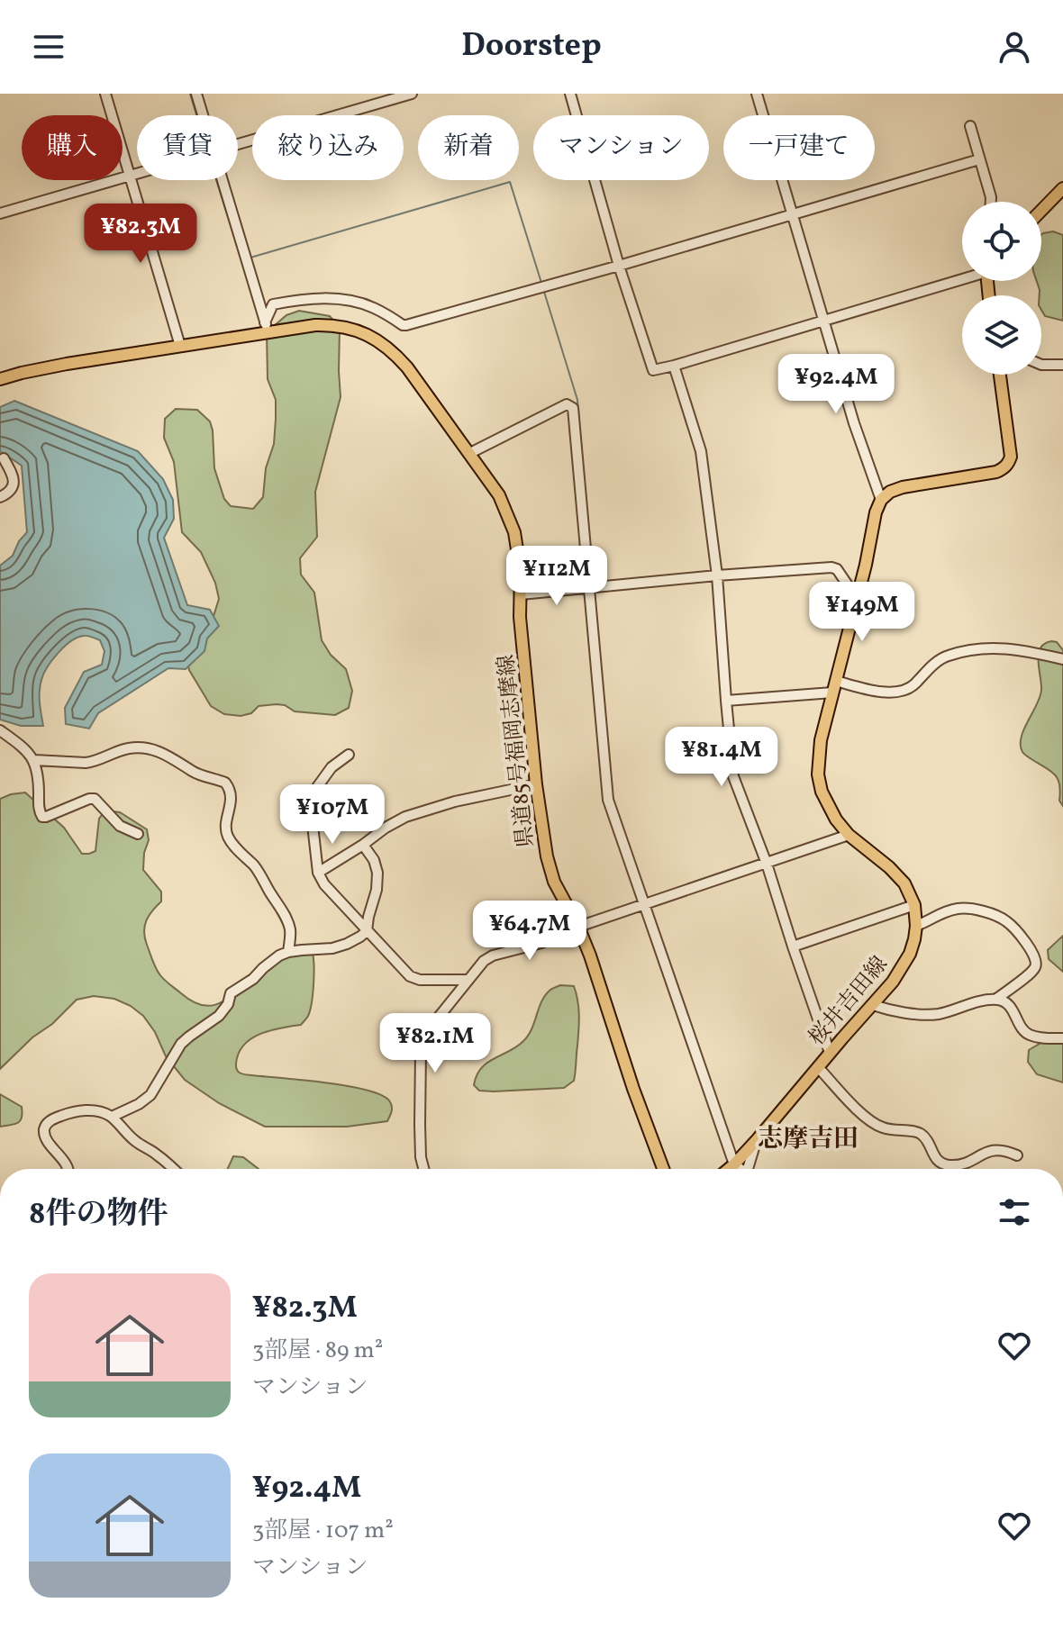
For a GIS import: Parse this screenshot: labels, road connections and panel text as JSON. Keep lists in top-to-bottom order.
{
  "streets": {
    "main road": ["県道85号福岡志摩線", "桜井吉田線"]
  },
  "districts": ["志摩吉田"],
  "page": {
    "header": "Doorstep",
    "chip": [
      "購入",
      "賃貸",
      "絞り込み",
      "新着",
      "マンション",
      "一戸建て"
    ],
    "price": [
      "¥82.3M",
      "¥92.4M",
      "¥112M",
      "¥149M",
      "¥81.4M",
      "¥107M",
      "¥64.7M",
      "¥82.1M"
    ],
    "heading": "8件の物件",
    "list": [
      {
        "name": "¥82.3M",
        "note": "3部屋 · 89 m² · マンション"
      },
      {
        "name": "¥92.4M",
        "note": "3部屋 · 107 m² · マンション"
      }
    ]
  }
}
